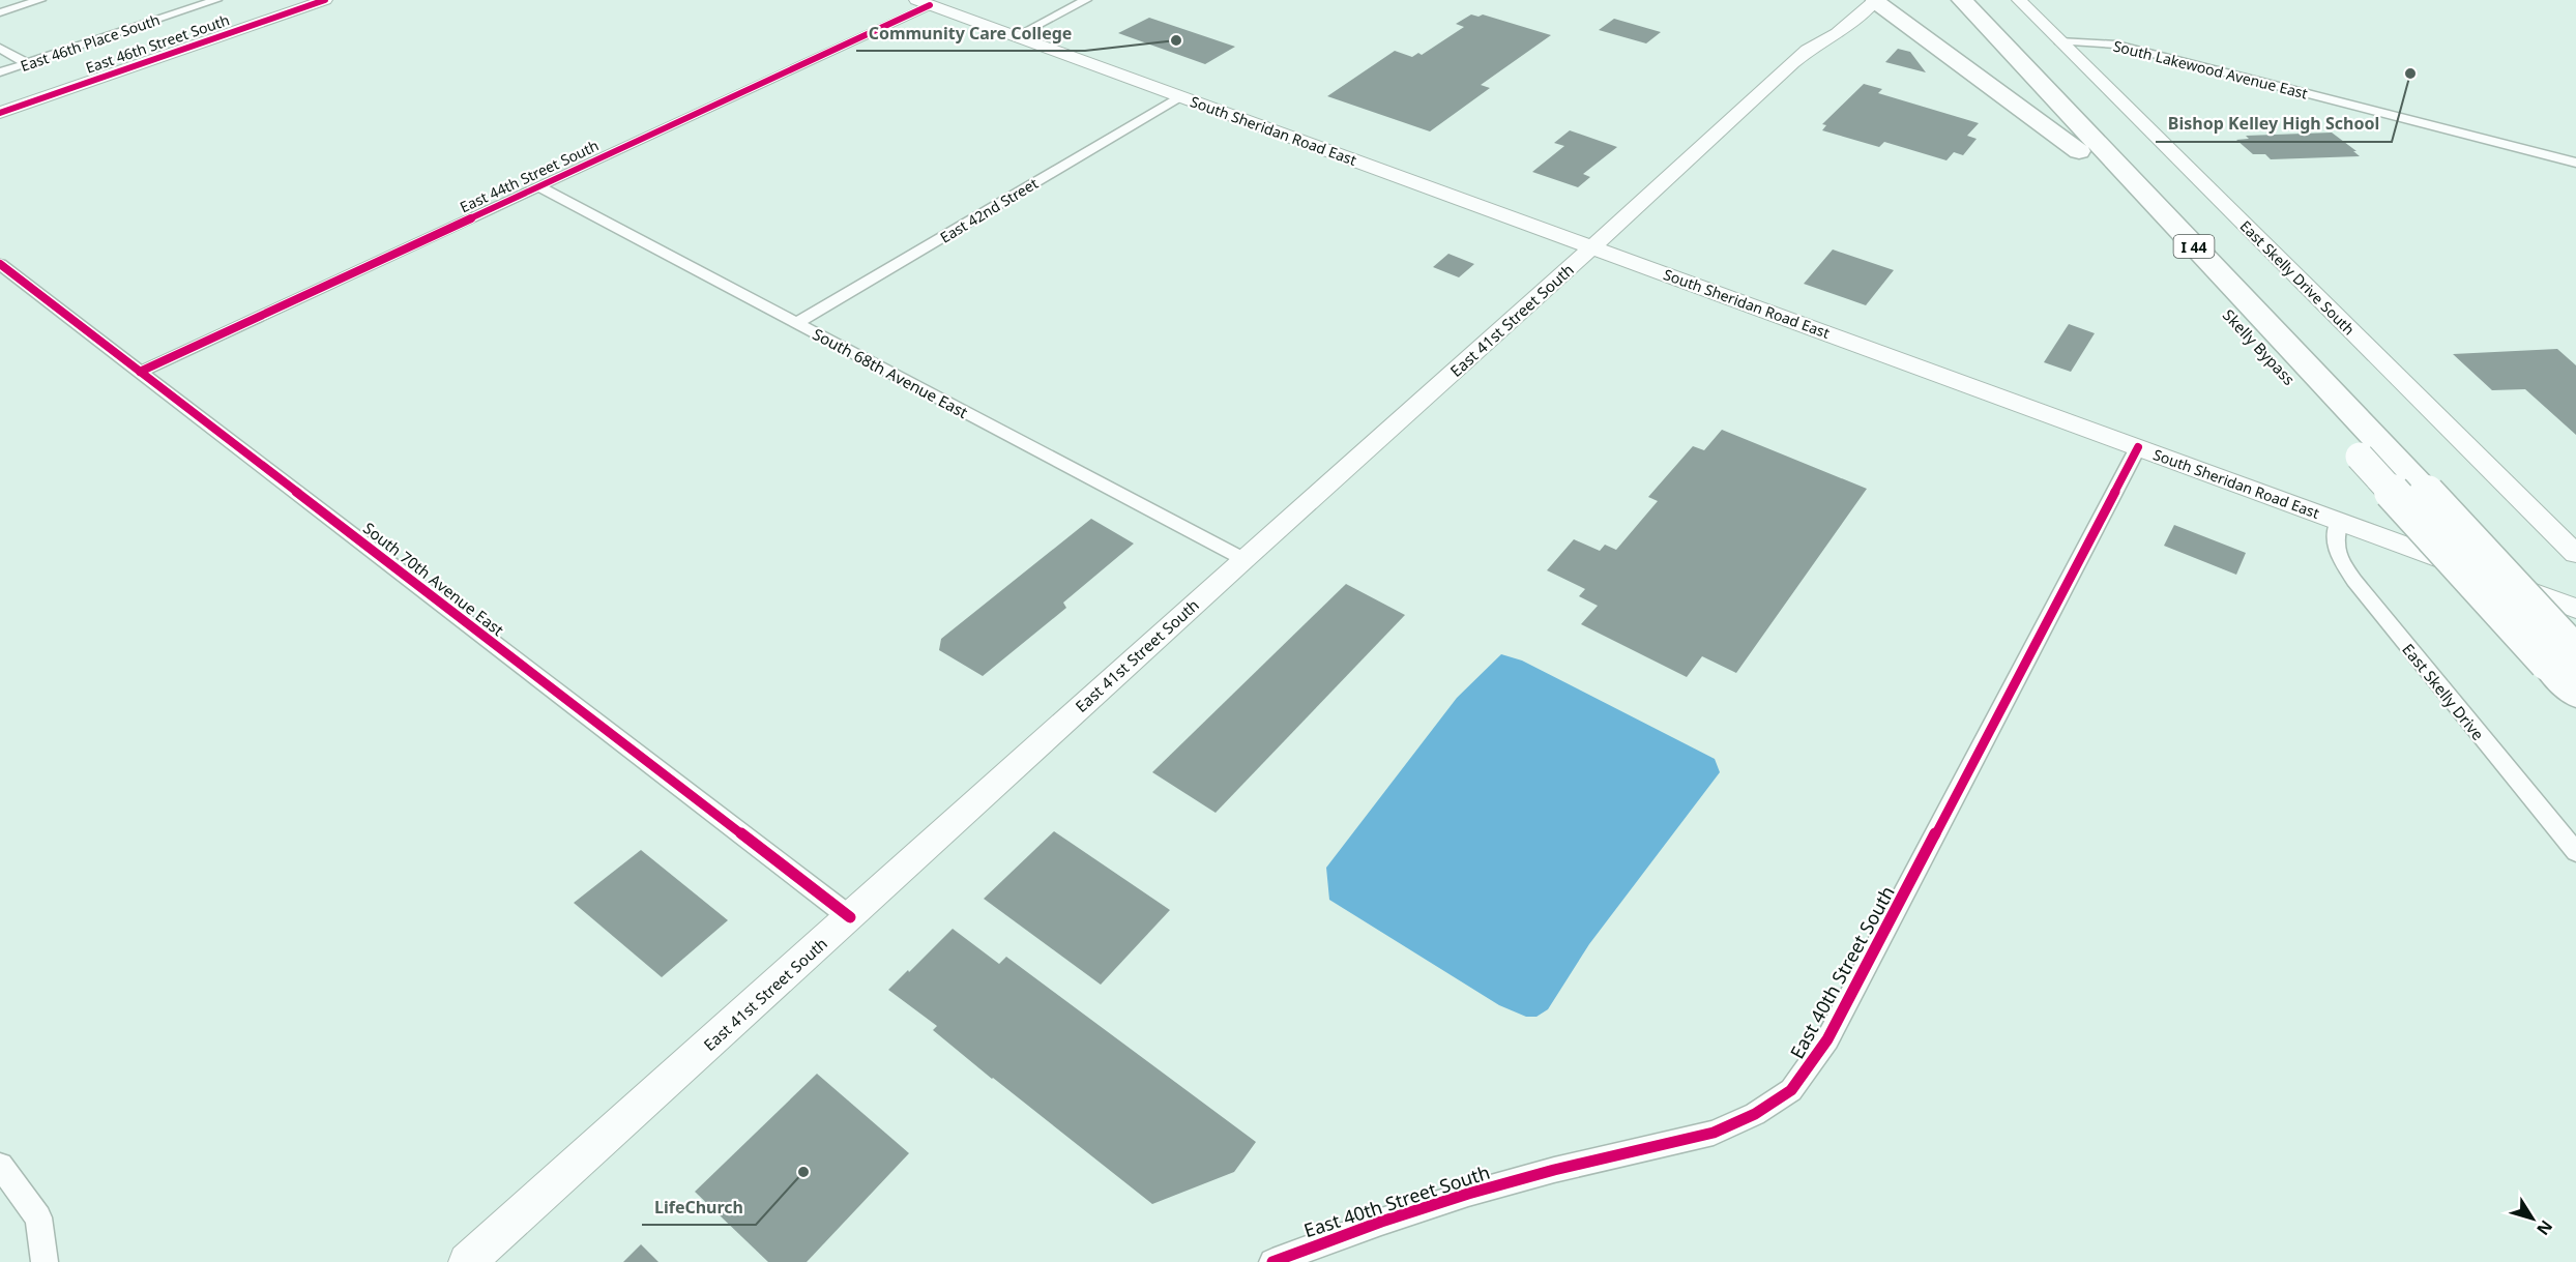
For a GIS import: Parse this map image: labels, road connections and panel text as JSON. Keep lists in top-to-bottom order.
{
  "streets": {
    "highway": ["I 44", "Skelly Bypass"],
    "main road": [
      "East 46th Street South",
      "South Sheridan Road East",
      "East Skelly Drive South",
      "East 41st Street South"
    ],
    "street": [
      "East 46th Place South",
      "South Lakewood Avenue East",
      "East 44th Street South",
      "East 42nd Street",
      "South 68th Avenue East",
      "South 70th Avenue East",
      "East Skelly Drive",
      "East 40th Street South"
    ]
  },
  "crossings": [
    ["South Lakewood Avenue East", "East Skelly Drive South"],
    ["South Sheridan Road East", "East 44th Street South"],
    ["South Sheridan Road East", "East 42nd Street"],
    ["South Sheridan Road East", "East 41st Street South"],
    ["South Sheridan Road East", "East Skelly Drive"],
    ["South Sheridan Road East", "East 40th Street South"],
    ["East 44th Street South", "South 68th Avenue East"],
    ["East 44th Street South", "South 70th Avenue East"],
    ["East 42nd Street", "South 68th Avenue East"],
    ["East 41st Street South", "South 68th Avenue East"],
    ["East 41st Street South", "South 70th Avenue East"]
  ],
  "places": ["Community Care College", "Bishop Kelley High School", "LifeChurch"],
  "north": "bottom right"
}
